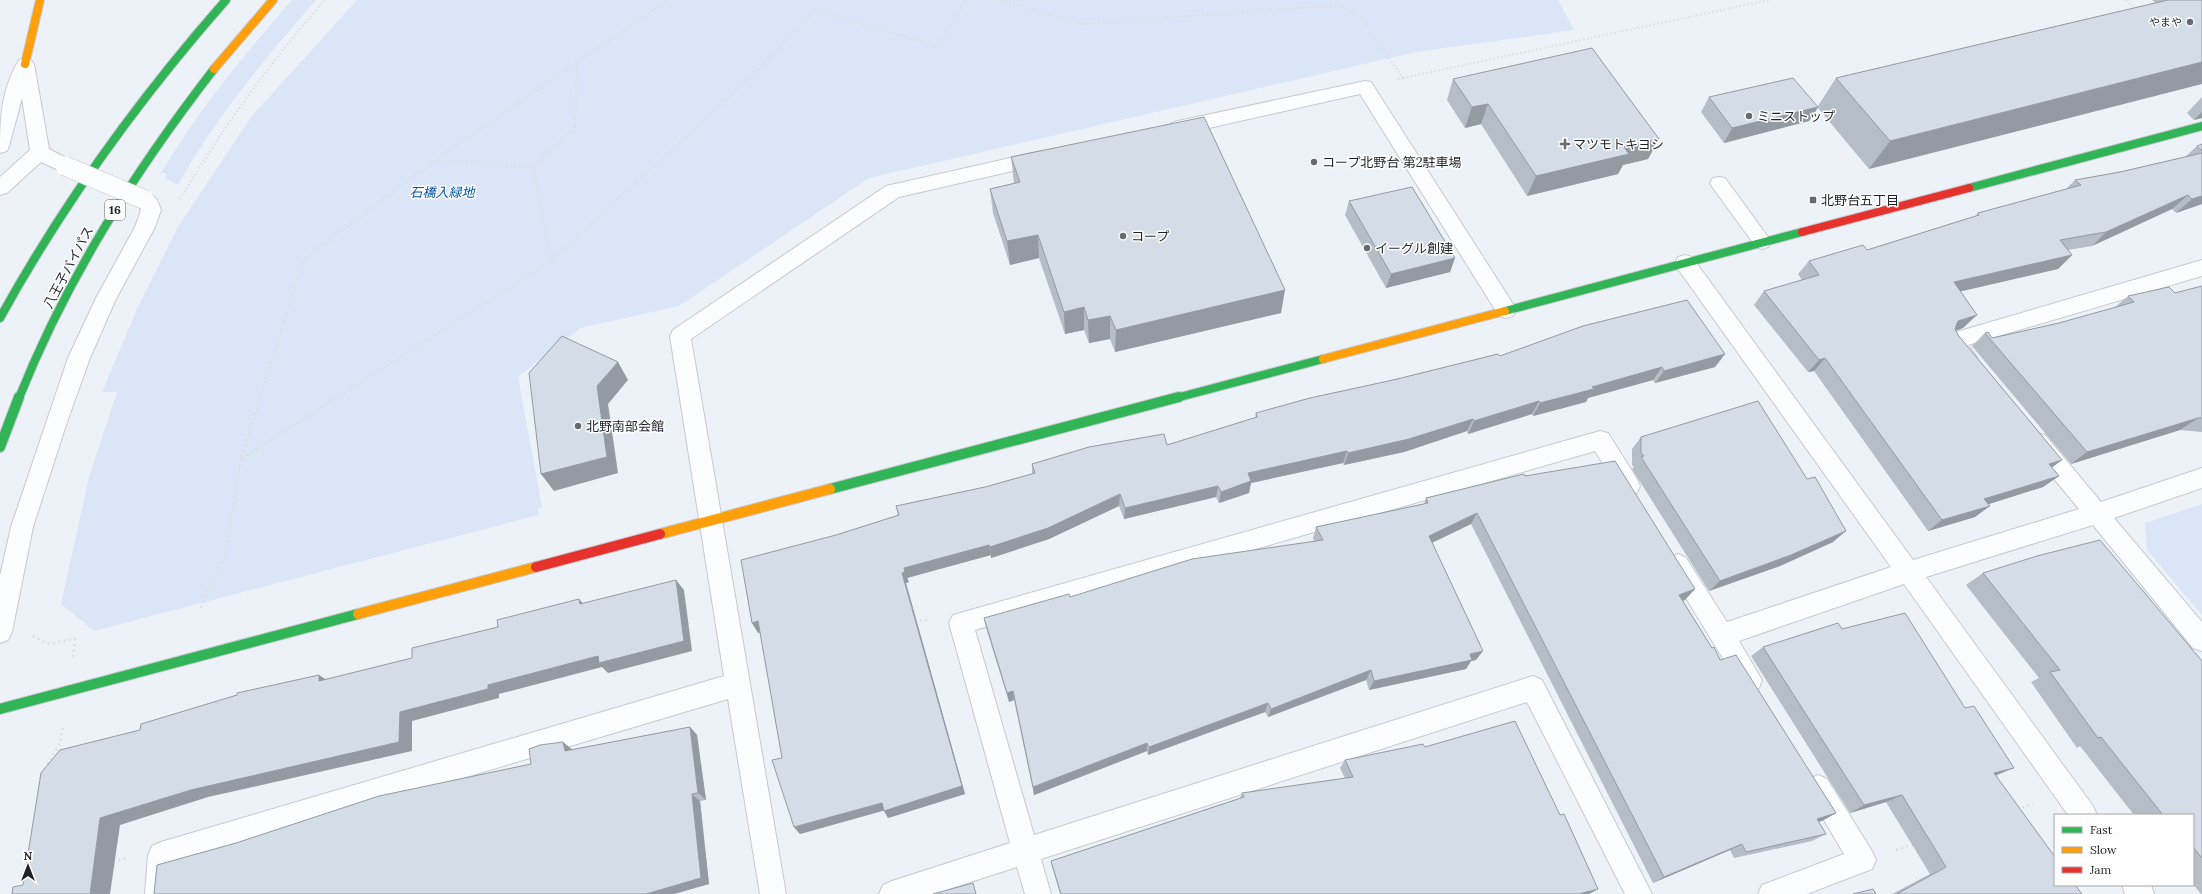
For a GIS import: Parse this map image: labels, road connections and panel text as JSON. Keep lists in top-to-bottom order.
{
  "streets": {
    "main road": ["16", "八王子バイパス"]
  },
  "parks": ["石橋入緑地"],
  "places": {
    "other": [
      "やまや",
      "ミニストップ",
      "コープ北野台 第2駐車場",
      "コープ",
      "イーグル創建",
      "北野南部会館"
    ],
    "health": ["マツモトキヨシ"],
    "transit": ["北野台五丁目"]
  },
  "legend": ["Fast", "Slow", "Jam"],
  "north": "top"
}
